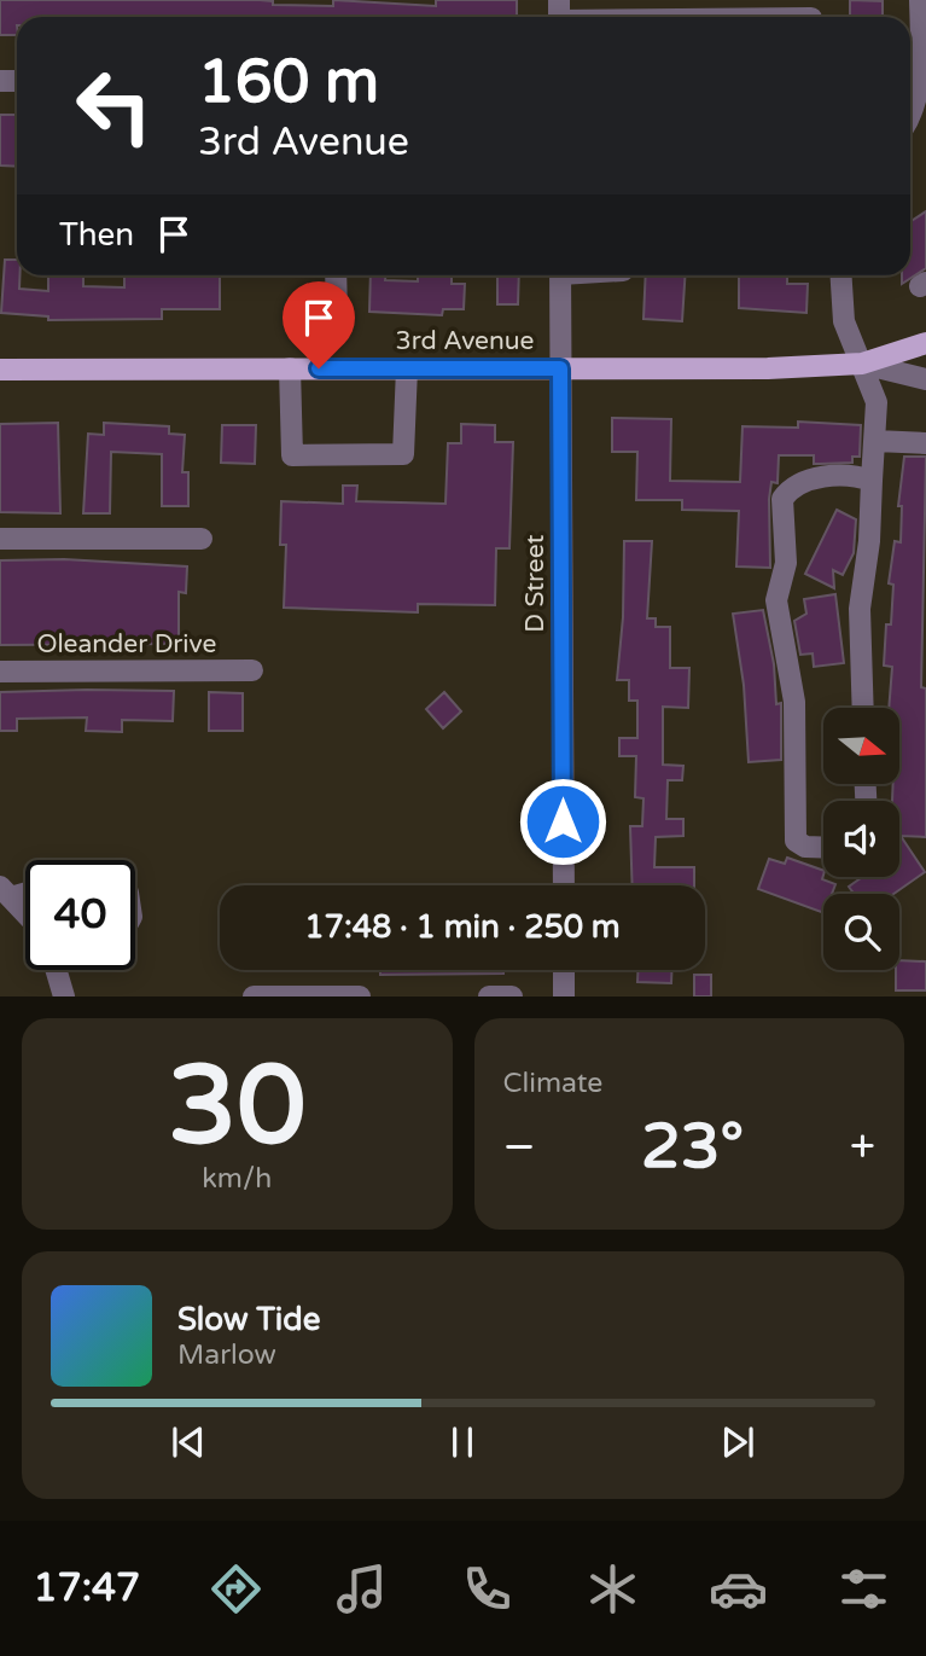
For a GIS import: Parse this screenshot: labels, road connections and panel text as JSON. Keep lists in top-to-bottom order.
{
  "streets": {
    "main road": ["3rd Avenue"],
    "street": ["D Street", "Oleander Drive"]
  },
  "crossings": [
    ["3rd Avenue", "D Street"]
  ],
  "north": "right",
  "page": {
    "turn": ["160 m", "3rd Avenue"],
    "then": "Then",
    "limit": "40",
    "trip": "17:48 · 1 min · 250 m",
    "tile": [
      ["30", "km/h"],
      "Climate"
    ],
    "heat": ["−", "23°", "+"],
    "song": ["Slow Tide", "Marlow"],
    "tabs": "17:47"
  }
}
